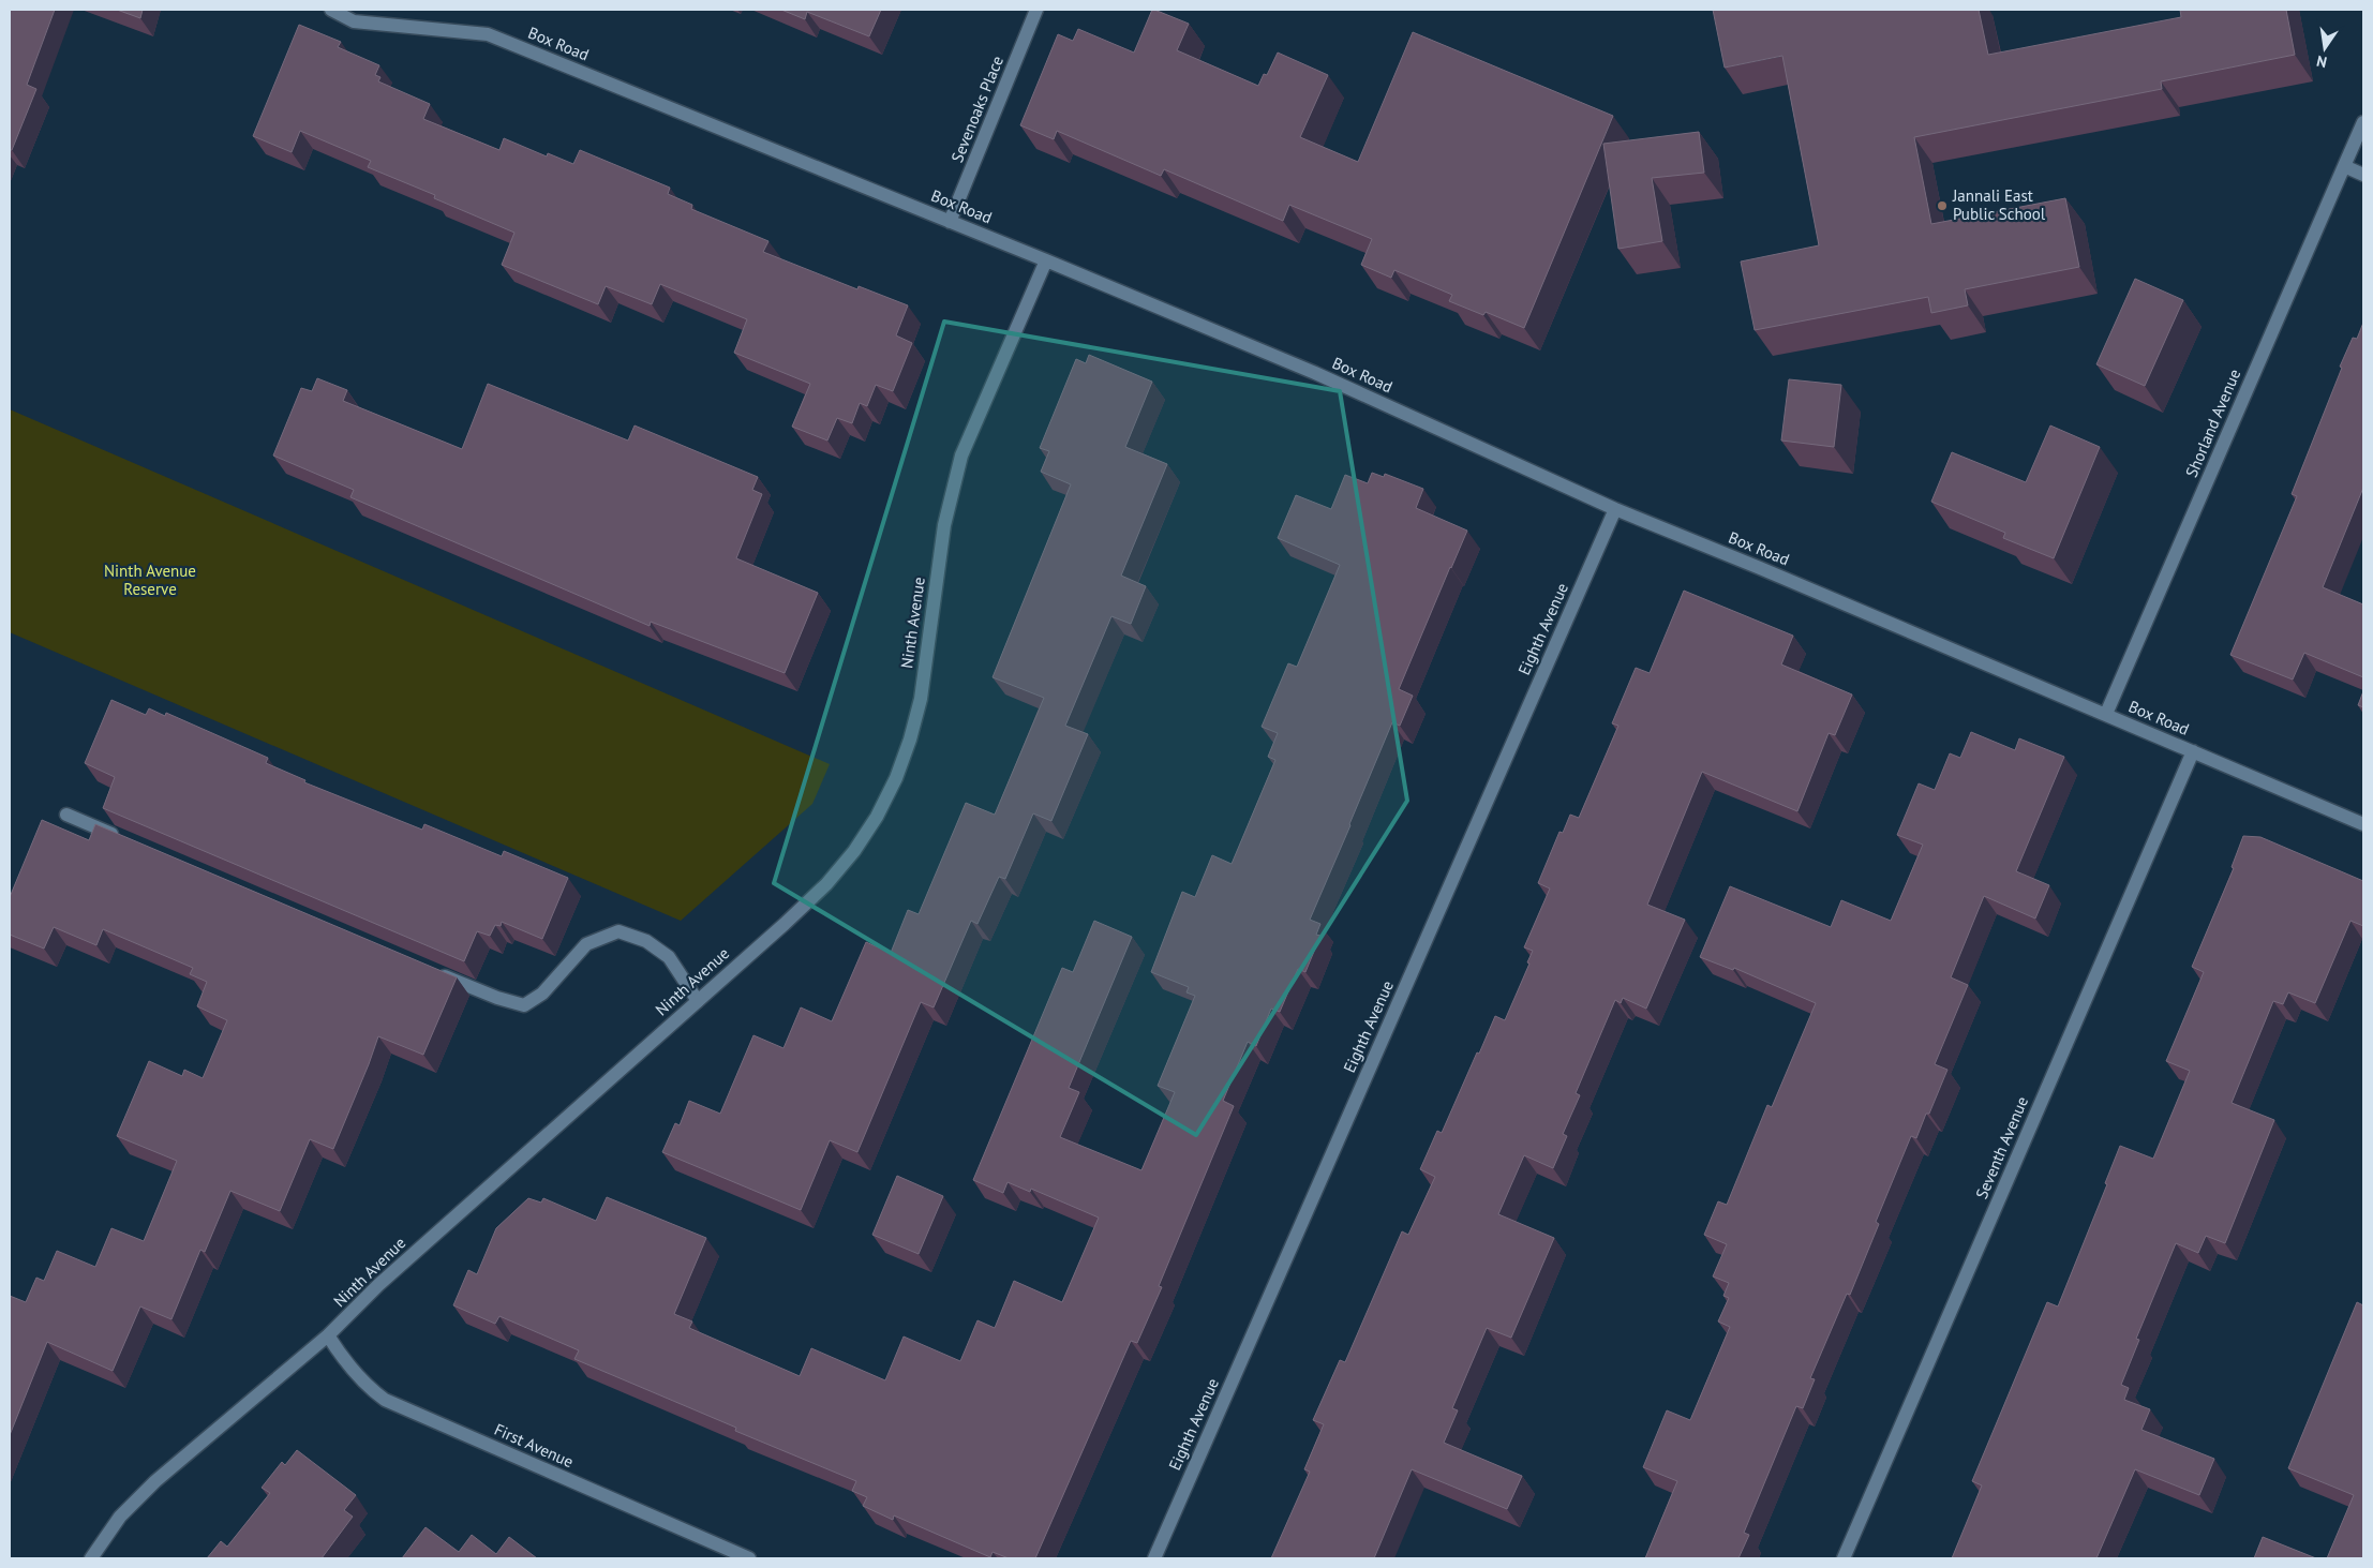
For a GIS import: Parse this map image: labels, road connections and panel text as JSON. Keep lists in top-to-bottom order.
{
  "streets": {
    "street": [
      "Box Road",
      "Sevenoaks Place",
      "Shorland Avenue",
      "Ninth Avenue",
      "Eighth Avenue",
      "Seventh Avenue",
      "First Avenue"
    ]
  },
  "crossings": [
    ["Box Road", "Sevenoaks Place"],
    ["Box Road", "Shorland Avenue"],
    ["Box Road", "Ninth Avenue"],
    ["Box Road", "Eighth Avenue"],
    ["Box Road", "Seventh Avenue"],
    ["Ninth Avenue", "First Avenue"]
  ],
  "parks": ["Ninth Avenue Reserve"],
  "places": ["Jannali East Public School"],
  "north": "bottom"
}
